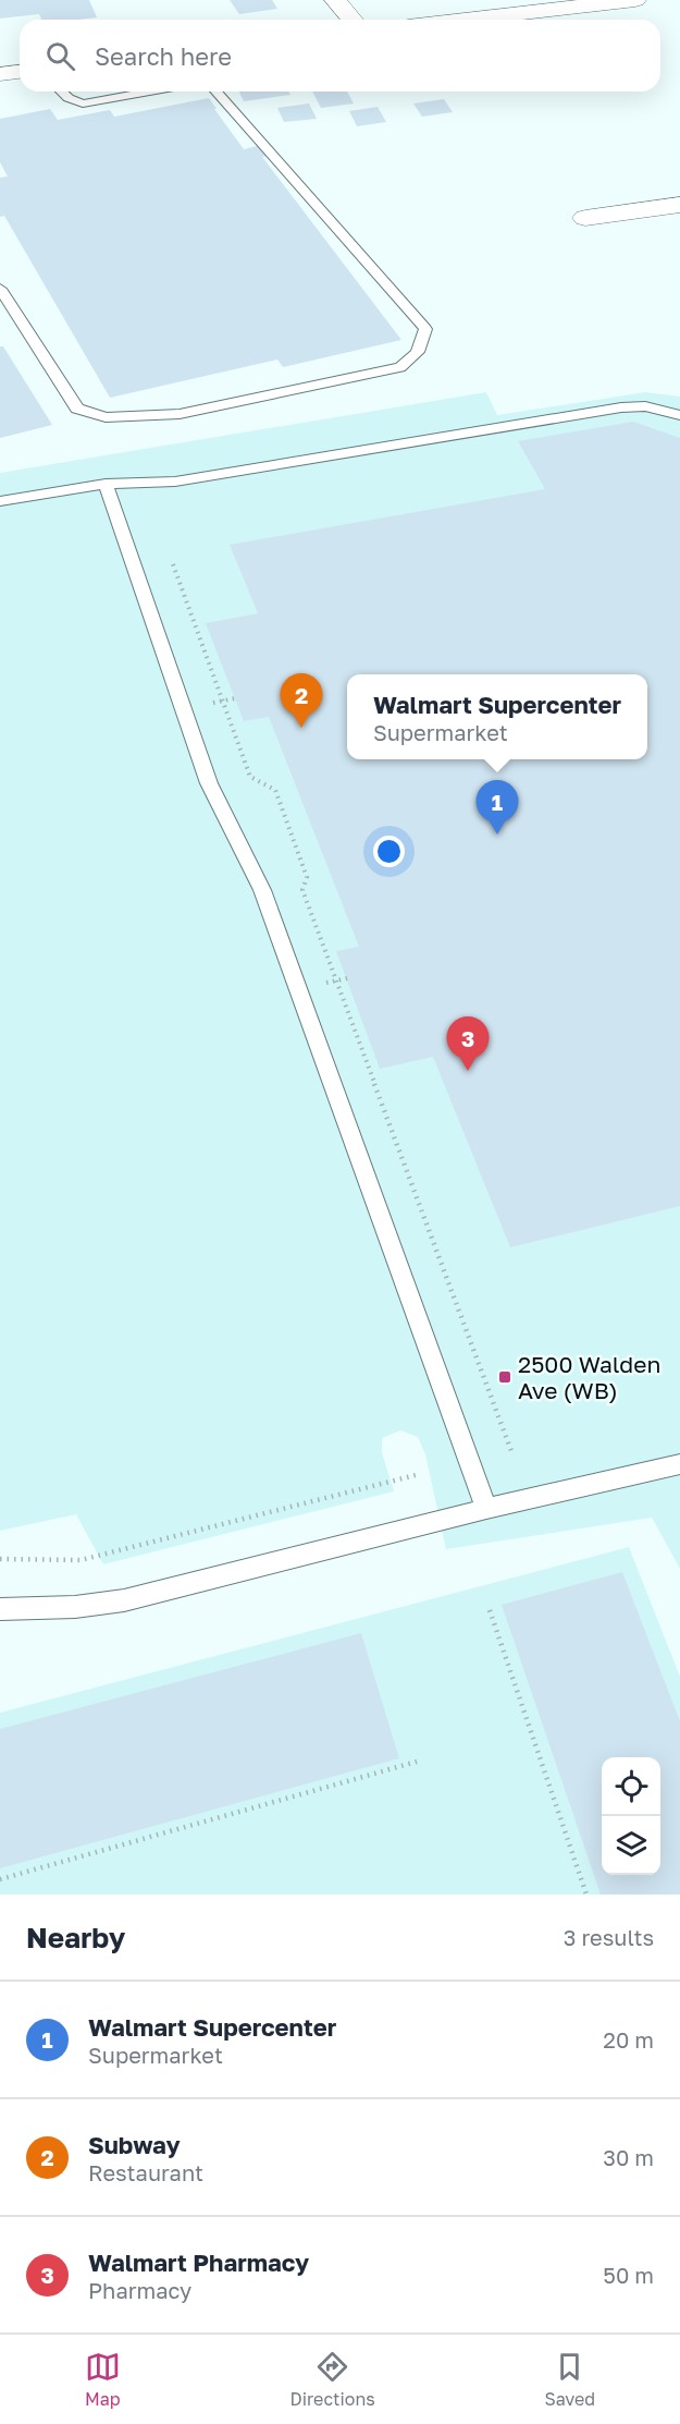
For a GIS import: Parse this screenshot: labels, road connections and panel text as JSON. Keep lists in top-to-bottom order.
{
  "places": {
    "transit": ["2500 Walden Ave (WB)"]
  },
  "page": {
    "search": "Search here",
    "pins": ["2", "1", "3"],
    "popup": ["Walmart Supercenter", "Supermarket"],
    "heading": ["Nearby", "3 results"],
    "list": [
      {
        "mark": "1",
        "name": "Walmart Supercenter",
        "note": "Supermarket",
        "value": "20 m"
      },
      {
        "mark": "2",
        "name": "Subway",
        "note": "Restaurant",
        "value": "30 m"
      },
      {
        "mark": "3",
        "name": "Walmart Pharmacy",
        "note": "Pharmacy",
        "value": "50 m"
      }
    ],
    "nav": ["Map", "Directions", "Saved"]
  }
}
